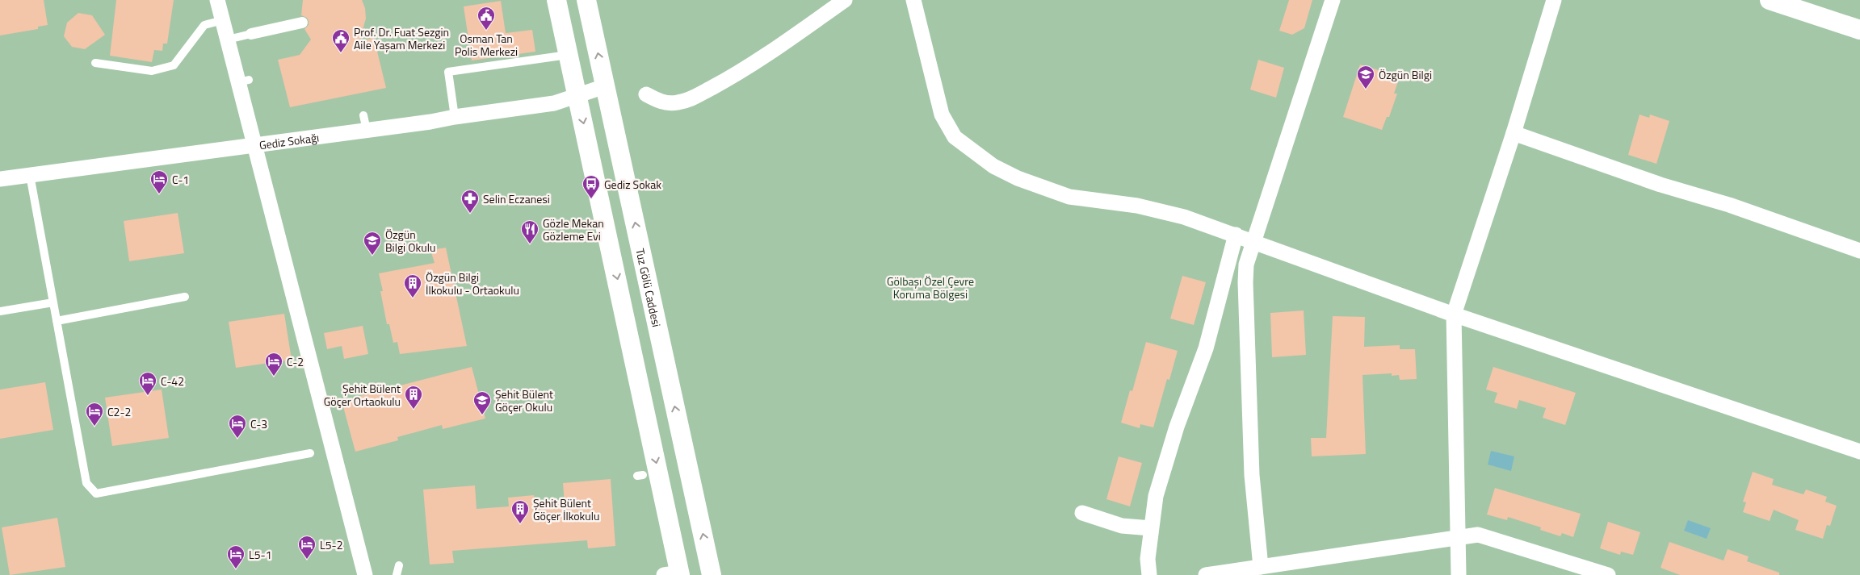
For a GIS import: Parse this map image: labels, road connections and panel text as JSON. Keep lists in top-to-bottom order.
{
  "streets": {
    "street": ["Gediz Sokağı", "Tuz Gölü Caddesi"]
  },
  "crossings": [
    ["Gediz Sokağı", "Tuz Gölü Caddesi"]
  ],
  "parks": ["Gölbaşı Özel Çevre Koruma Bölgesi"],
  "places": {
    "public building": ["Osman Tan Polis Merkezi", "Prof. Dr. Fuat Sezgin Aile Yaşam Merkezi"],
    "school or university": ["Özgün Bilgi", "Özgün Bilgi Okulu", "Şehit Bülent Göçer Okulu"],
    "hotel": [
      "C-1",
      "C-2",
      "C-42",
      "C2-2",
      "C-3",
      "L5-2",
      "L5-1"
    ],
    "bus stop": ["Gediz Sokak"],
    "pharmacy": ["Selin Eczanesi"],
    "restaurant": ["Gözle Mekan Gözleme Evi"],
    "building": ["Özgün Bilgi İlkokulu - Ortaokulu", "Şehit Bülent Göçer Ortaokulu", "Şehit Bülent Göçer İlkokulu"]
  }
}
